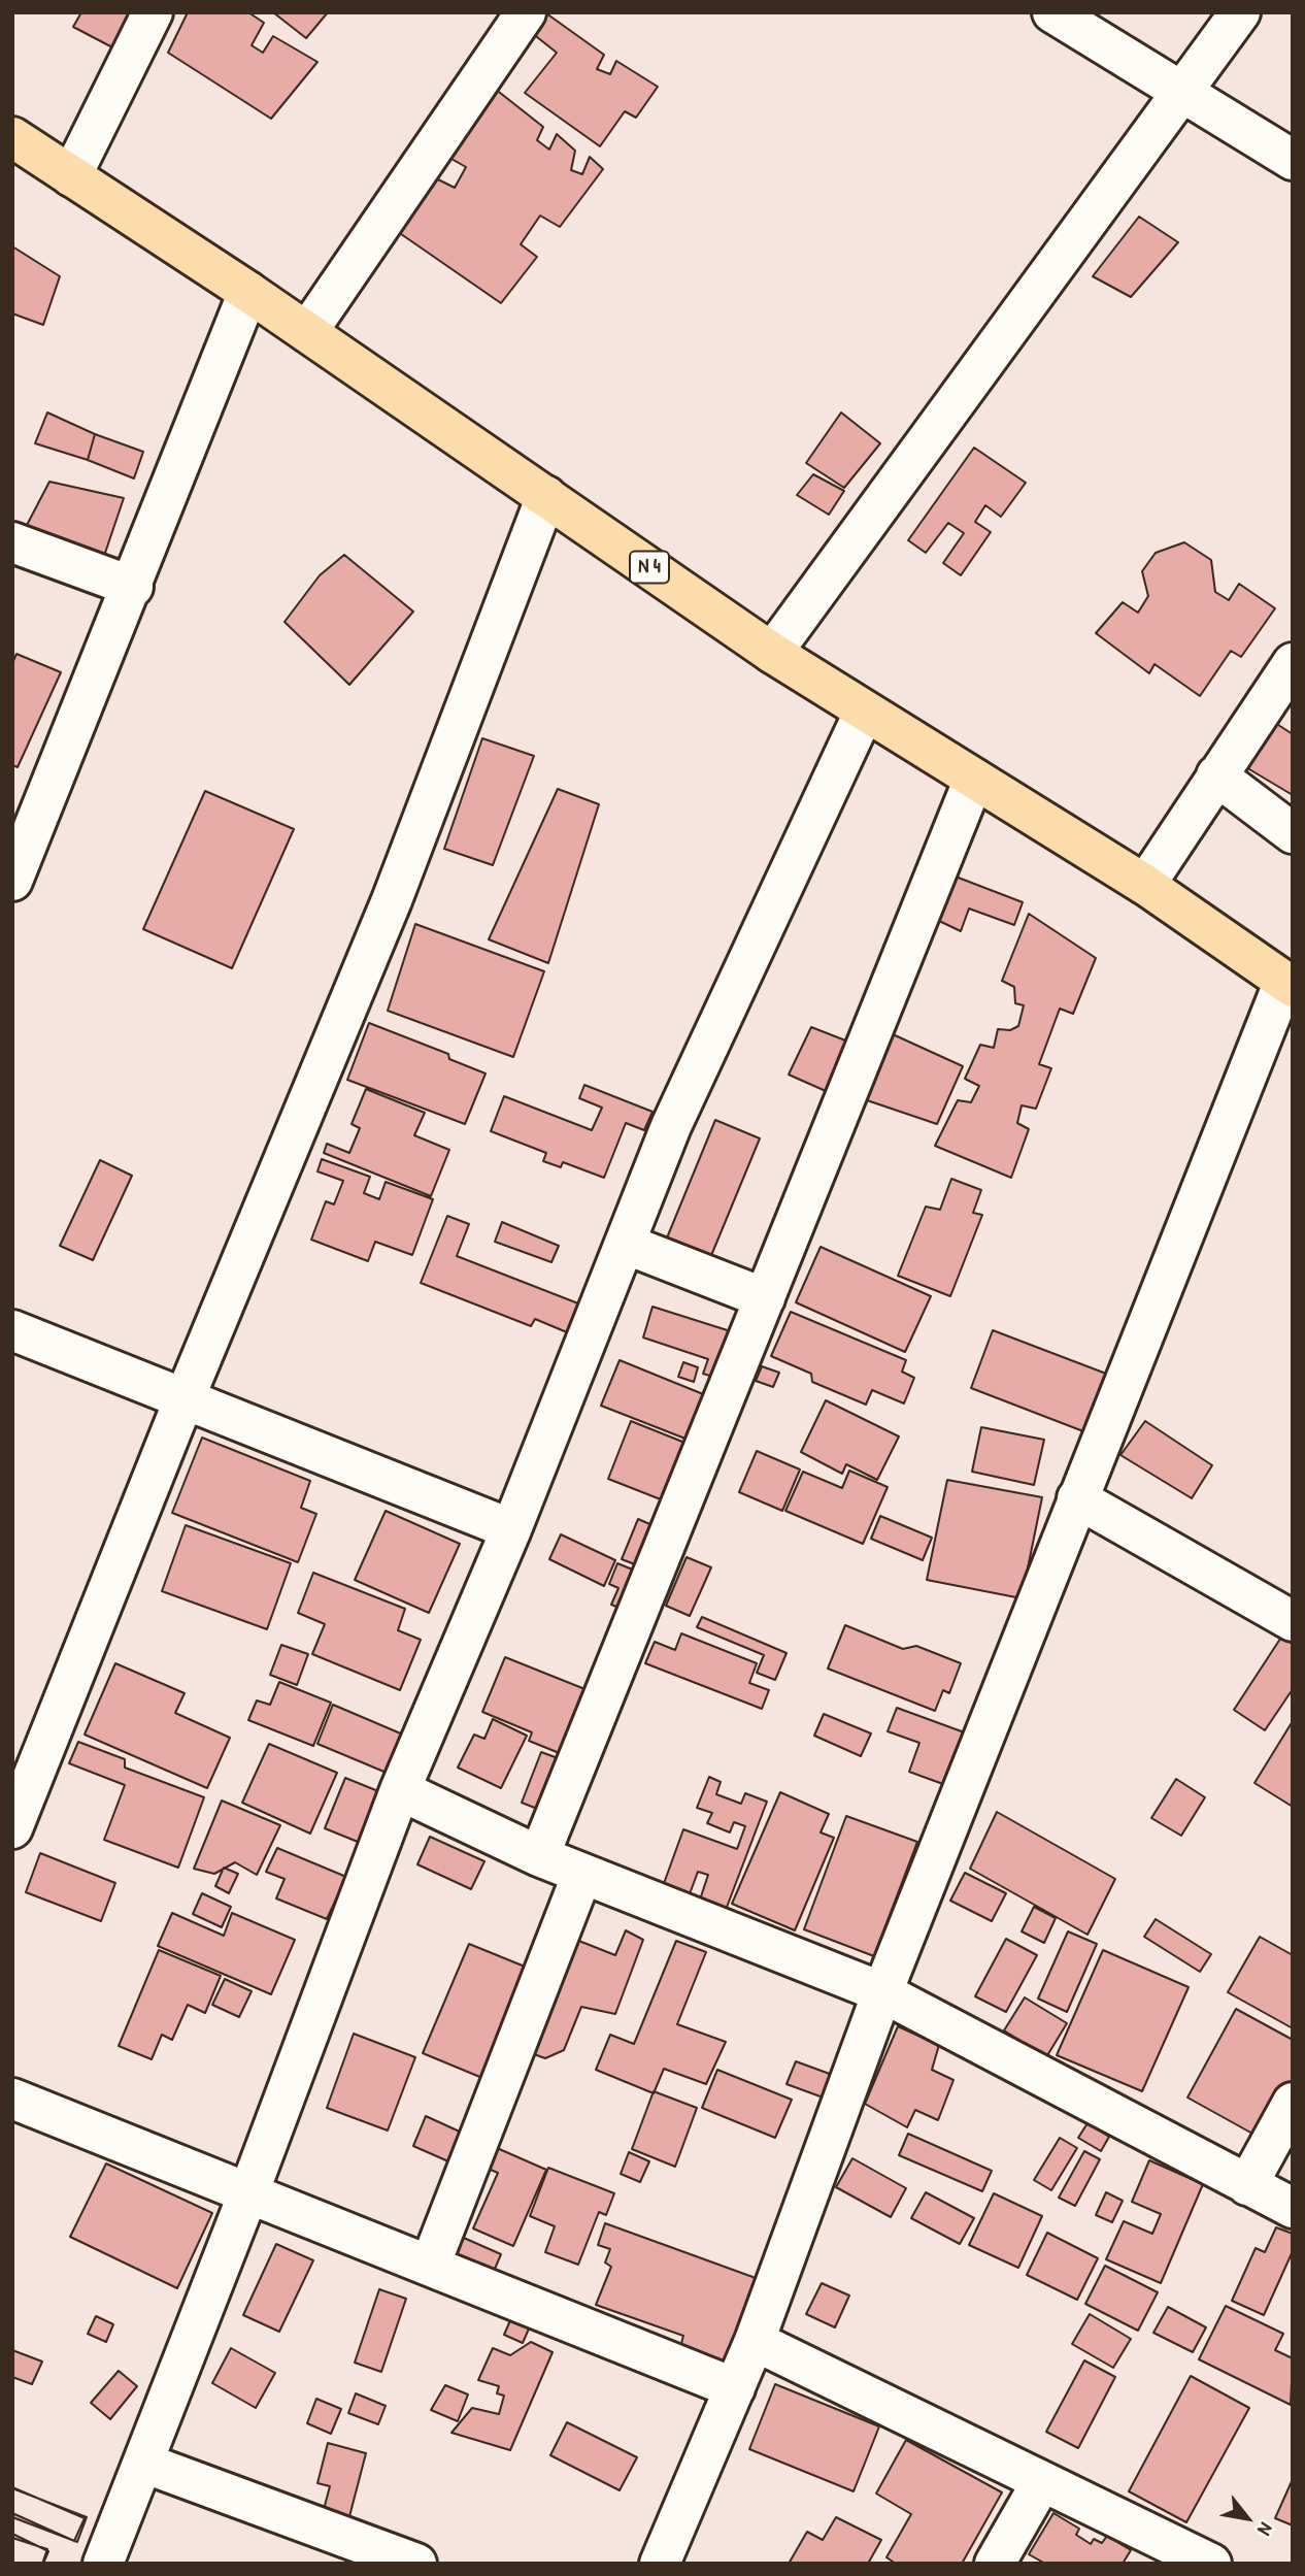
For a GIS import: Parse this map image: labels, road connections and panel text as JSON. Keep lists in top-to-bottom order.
{
  "streets": {
    "main road": ["N 4"]
  },
  "north": "bottom right"
}
